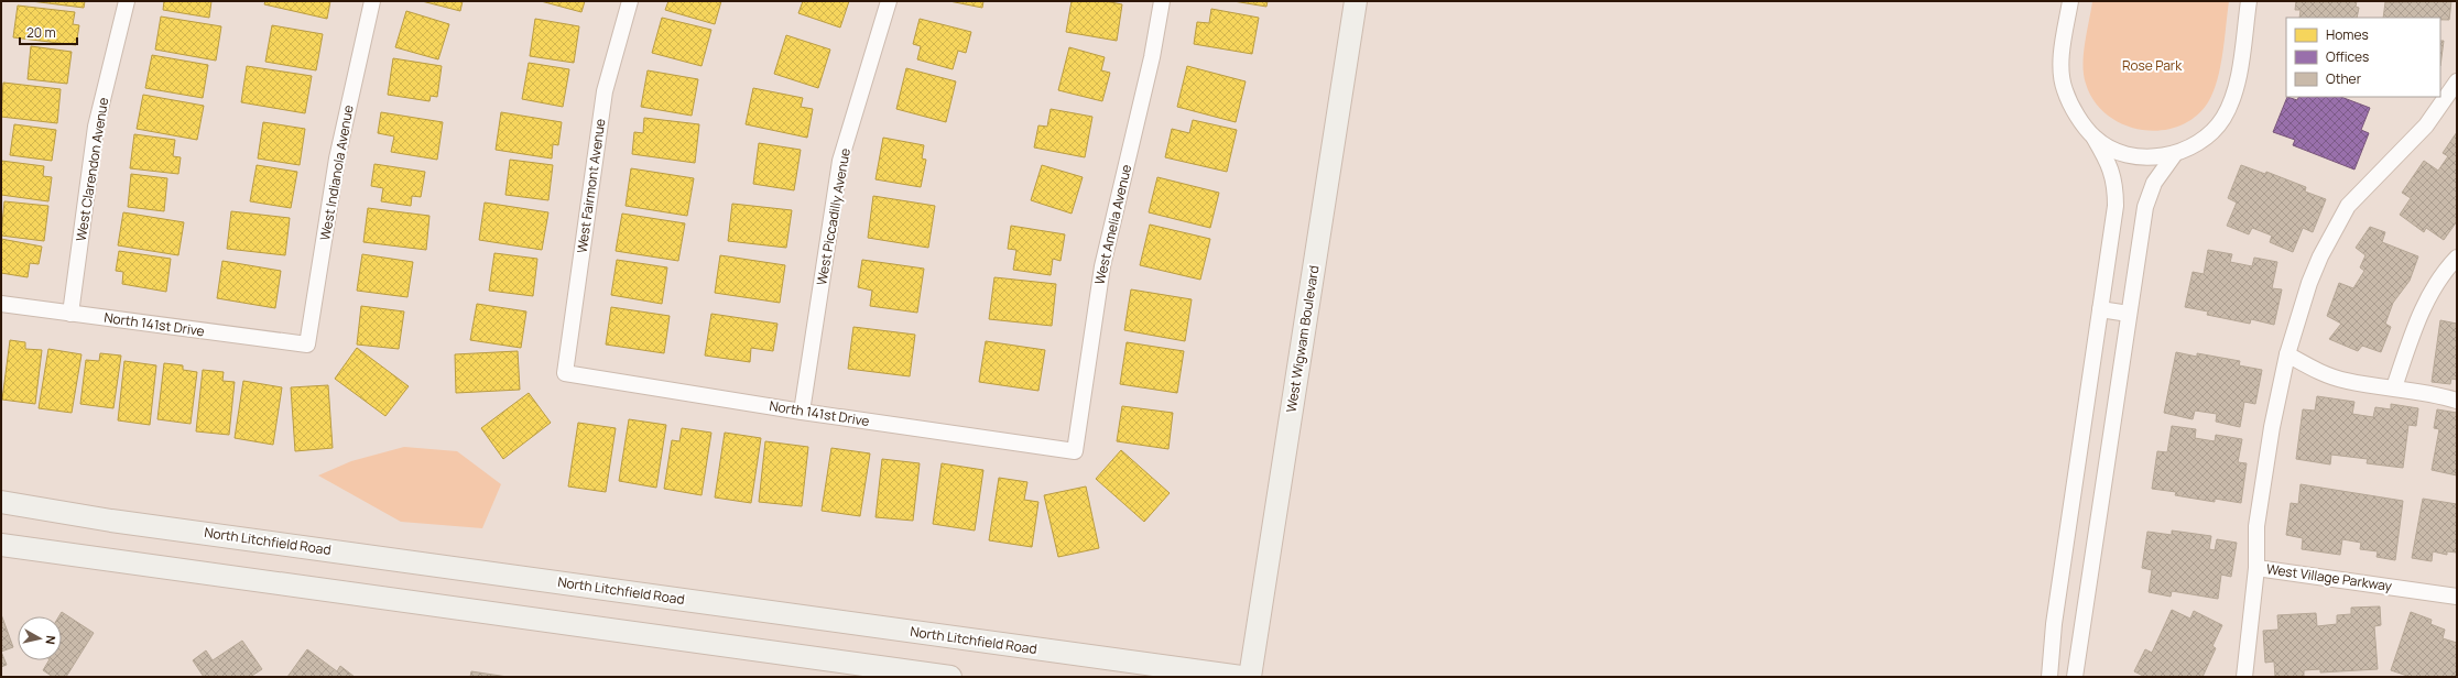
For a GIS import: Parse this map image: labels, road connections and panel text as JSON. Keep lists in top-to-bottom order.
{
  "streets": {
    "main road": ["West Wigwam Boulevard", "North Litchfield Road"],
    "street": [
      "West Clarendon Avenue",
      "West Indianola Avenue",
      "West Fairmont Avenue",
      "West Piccadilly Avenue",
      "West Amelia Avenue",
      "North 141st Drive",
      "West Village Parkway"
    ]
  },
  "crossings": [
    ["West Clarendon Avenue", "North 141st Drive"],
    ["West Indianola Avenue", "North 141st Drive"],
    ["West Fairmont Avenue", "North 141st Drive"],
    ["West Piccadilly Avenue", "North 141st Drive"],
    ["West Amelia Avenue", "North 141st Drive"]
  ],
  "parks": ["Rose Park"],
  "legend": ["Homes", "Offices", "Other"],
  "scale_bar": "20 m",
  "north": "right"
}
